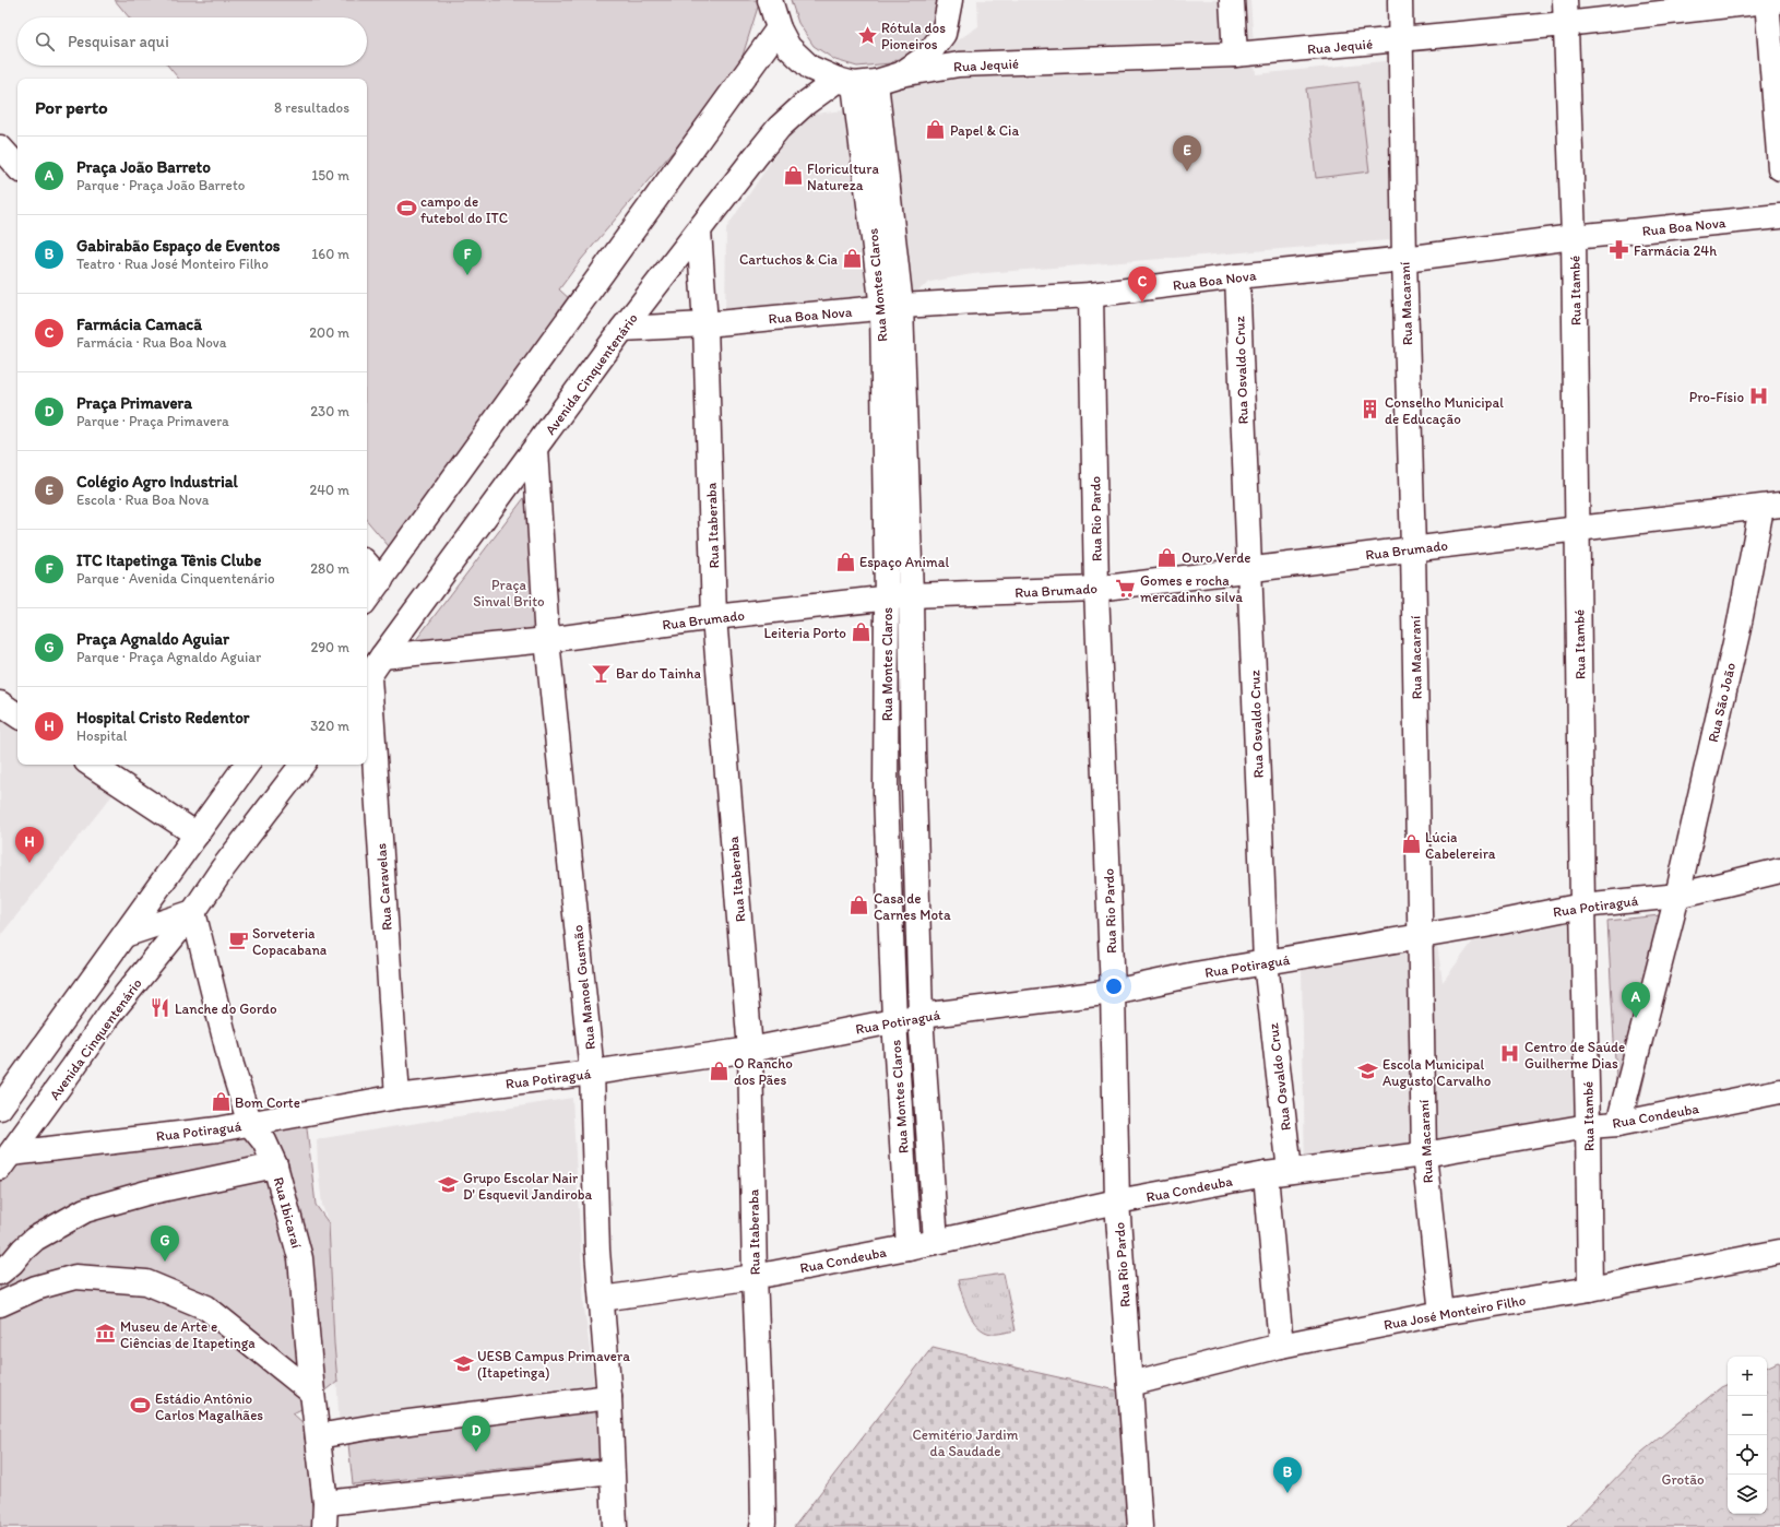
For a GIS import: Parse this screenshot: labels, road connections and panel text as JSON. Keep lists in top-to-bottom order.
{
  "streets": {
    "street": [
      "Rua Jequié",
      "Rua Boa Nova",
      "Rua Montes Claros",
      "Rua Itambé",
      "Rua Macaraní",
      "Rua Osvaldo Cruz",
      "Avenida Cinquentenário",
      "Rua Rio Pardo",
      "Rua Itaberaba",
      "Rua Brumado",
      "Rua São João",
      "Rua Caravelas",
      "Rua Potiraguá",
      "Rua Manoel Gusmão",
      "Rua Condeuba",
      "Rua Ibicaraí",
      "Rua José Monteiro Filho"
    ]
  },
  "crossings": [
    ["Rua Jequié", "Rua Itambé"],
    ["Rua Jequié", "Rua Macaraní"],
    ["Rua Jequié", "Avenida Cinquentenário"],
    ["Rua Boa Nova", "Rua Montes Claros"],
    ["Rua Boa Nova", "Rua Itambé"],
    ["Rua Boa Nova", "Rua Macaraní"],
    ["Rua Boa Nova", "Rua Osvaldo Cruz"],
    ["Rua Boa Nova", "Avenida Cinquentenário"],
    ["Rua Boa Nova", "Rua Rio Pardo"],
    ["Rua Boa Nova", "Rua Itaberaba"],
    ["Rua Montes Claros", "Avenida Cinquentenário"],
    ["Rua Montes Claros", "Rua Brumado"],
    ["Rua Montes Claros", "Rua Potiraguá"],
    ["Rua Montes Claros", "Rua Condeuba"],
    ["Rua Itambé", "Rua Brumado"],
    ["Rua Itambé", "Rua Potiraguá"],
    ["Rua Itambé", "Rua Condeuba"],
    ["Rua Itambé", "Rua José Monteiro Filho"],
    ["Rua Macaraní", "Rua Brumado"],
    ["Rua Macaraní", "Rua Potiraguá"],
    ["Rua Macaraní", "Rua Condeuba"],
    ["Rua Macaraní", "Rua José Monteiro Filho"],
    ["Rua Osvaldo Cruz", "Rua Brumado"],
    ["Rua Osvaldo Cruz", "Rua Potiraguá"],
    ["Rua Osvaldo Cruz", "Rua Condeuba"],
    ["Avenida Cinquentenário", "Rua Itaberaba"],
    ["Avenida Cinquentenário", "Rua Brumado"],
    ["Avenida Cinquentenário", "Rua Caravelas"],
    ["Avenida Cinquentenário", "Rua Potiraguá"],
    ["Avenida Cinquentenário", "Rua Manoel Gusmão"],
    ["Avenida Cinquentenário", "Rua Ibicaraí"],
    ["Rua Rio Pardo", "Rua Brumado"],
    ["Rua Rio Pardo", "Rua Potiraguá"],
    ["Rua Rio Pardo", "Rua Condeuba"],
    ["Rua Rio Pardo", "Rua José Monteiro Filho"],
    ["Rua Itaberaba", "Rua Brumado"],
    ["Rua Itaberaba", "Rua Potiraguá"],
    ["Rua Itaberaba", "Rua Condeuba"],
    ["Rua Brumado", "Rua São João"],
    ["Rua Brumado", "Rua Manoel Gusmão"],
    ["Rua São João", "Rua Potiraguá"],
    ["Rua São João", "Rua Condeuba"],
    ["Rua Caravelas", "Rua Potiraguá"],
    ["Rua Potiraguá", "Rua Manoel Gusmão"],
    ["Rua Potiraguá", "Rua Ibicaraí"],
    ["Rua Manoel Gusmão", "Rua Condeuba"]
  ],
  "parks": ["Praça Sinval Brito", "Cemitério Jardim da Saudade", "Grotão"],
  "places": {
    "place": ["Rótula dos Pioneiros"],
    "shop": [
      "Papel & Cia",
      "Floricultura Natureza",
      "Cartuchos & Cia",
      "Ouro Verde",
      "Espaço Animal",
      "Leiteria Porto",
      "Lúcia Cabelereira",
      "Casa de Carnes Mota",
      "O Rancho dos Pães",
      "Bom Corte"
    ],
    "sports": ["campo de futebol do ITC", "Estádio Antônio Carlos Magalhães"],
    "pharmacy": ["Farmácia 24h"],
    "hospital": ["Pro-Físio", "Centro de Saúde Guilherme Dias"],
    "building": ["Conselho Municipal de Educação"],
    "supermarket": ["Gomes e rocha mercadinho silva"],
    "bar": ["Bar do Tainha"],
    "cafe": ["Sorveteria Copacabana"],
    "restaurant": ["Lanche do Gordo"],
    "school or university": ["Escola Municipal Augusto Carvalho", "Grupo Escolar Nair D' Esquevil Jandiroba", "UESB Campus Primavera (Itapetinga)"],
    "museum": ["Museu de Arte e Ciências de Itapetinga"]
  },
  "page": {
    "search": "Pesquisar aqui",
    "heading": ["Por perto", "8 resultados"],
    "pins": [
      "E",
      "F",
      "C",
      "H",
      "A",
      "G",
      "D",
      "B"
    ],
    "list": [
      {
        "mark": "A",
        "name": "Praça João Barreto",
        "note": "Parque · Praça João Barreto",
        "value": "150 m"
      },
      {
        "mark": "B",
        "name": "Gabirabão Espaço de Eventos",
        "note": "Teatro · Rua José Monteiro Filho",
        "value": "160 m"
      },
      {
        "mark": "C",
        "name": "Farmácia Camacã",
        "note": "Farmácia · Rua Boa Nova",
        "value": "200 m"
      },
      {
        "mark": "D",
        "name": "Praça Primavera",
        "note": "Parque · Praça Primavera",
        "value": "230 m"
      },
      {
        "mark": "E",
        "name": "Colégio Agro Industrial",
        "note": "Escola · Rua Boa Nova",
        "value": "240 m"
      },
      {
        "mark": "F",
        "name": "ITC Itapetinga Tênis Clube",
        "note": "Parque · Avenida Cinquentenário",
        "value": "280 m"
      },
      {
        "mark": "G",
        "name": "Praça Agnaldo Aguiar",
        "note": "Parque · Praça Agnaldo Aguiar",
        "value": "290 m"
      },
      {
        "mark": "H",
        "name": "Hospital Cristo Redentor",
        "note": "Hospital",
        "value": "320 m"
      }
    ],
    "map_buttons": ["+", "−"]
  }
}
